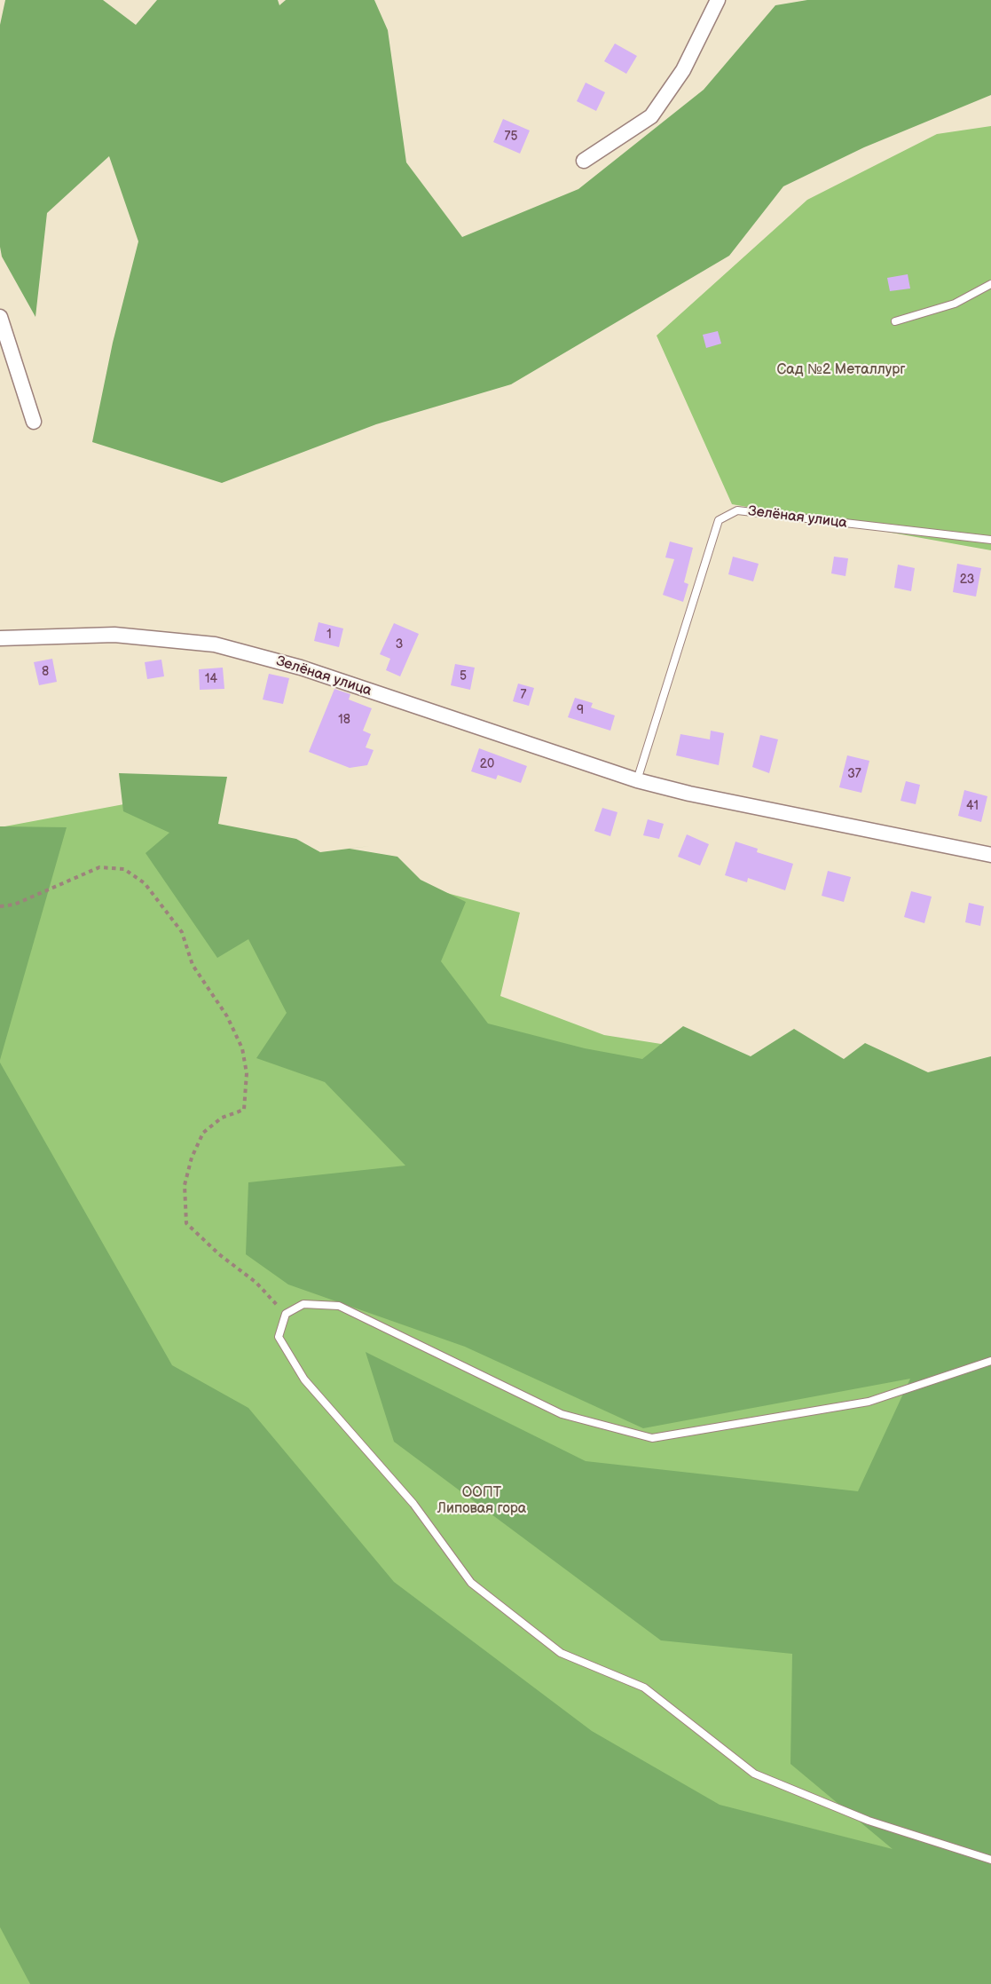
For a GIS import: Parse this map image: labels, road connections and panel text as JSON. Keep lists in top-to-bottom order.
{
  "streets": {
    "street": ["Зелёная улица"]
  },
  "parks": ["Сад №2 Металлург", "ООПТ Липовая гора"],
  "house_numbers": [
    "75",
    "23",
    "1",
    "3",
    "8",
    "5",
    "14",
    "7",
    "9",
    "18",
    "20",
    "37",
    "41"
  ]
}
